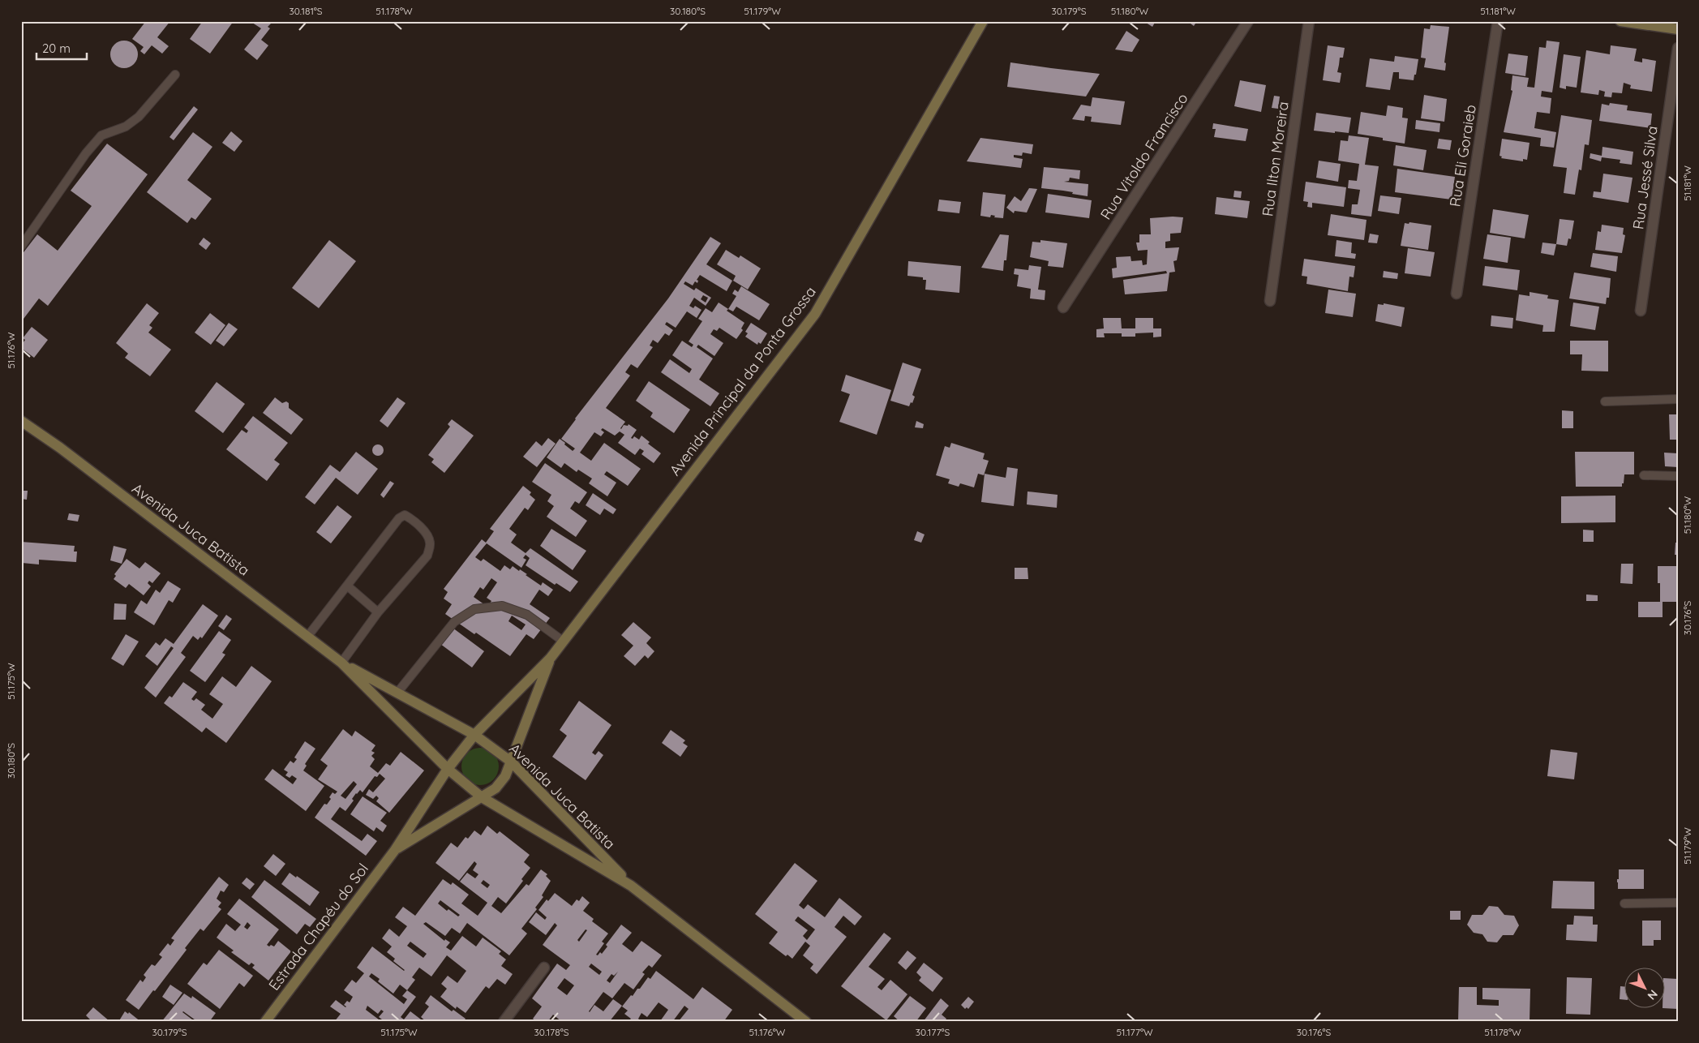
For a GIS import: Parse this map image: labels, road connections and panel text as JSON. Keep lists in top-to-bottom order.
{
  "streets": {
    "main road": ["Avenida Principal da Ponta Grossa", "Avenida Juca Batista", "Estrada Chapéu do Sol"],
    "street": [
      "Rua Eli Goraieb",
      "Rua Vitoldo Francisco",
      "Rua Ilton Moreira",
      "Rua Jessé Silva"
    ]
  },
  "crossings": [
    ["Avenida Principal da Ponta Grossa", "Avenida Juca Batista"],
    ["Avenida Principal da Ponta Grossa", "Estrada Chapéu do Sol"],
    ["Avenida Juca Batista", "Estrada Chapéu do Sol"]
  ],
  "scale_bar": "20 m",
  "north": "bottom right",
  "coordinates": [
    "30.181°S",
    "51.178°W",
    "30.180°S",
    "51.179°W",
    "30.179°S",
    "51.180°W",
    "51.181°W",
    "51.176°W",
    "30.176°S",
    "51.175°W",
    "30.178°S",
    "30.177°S",
    "51.177°W"
  ]
}
